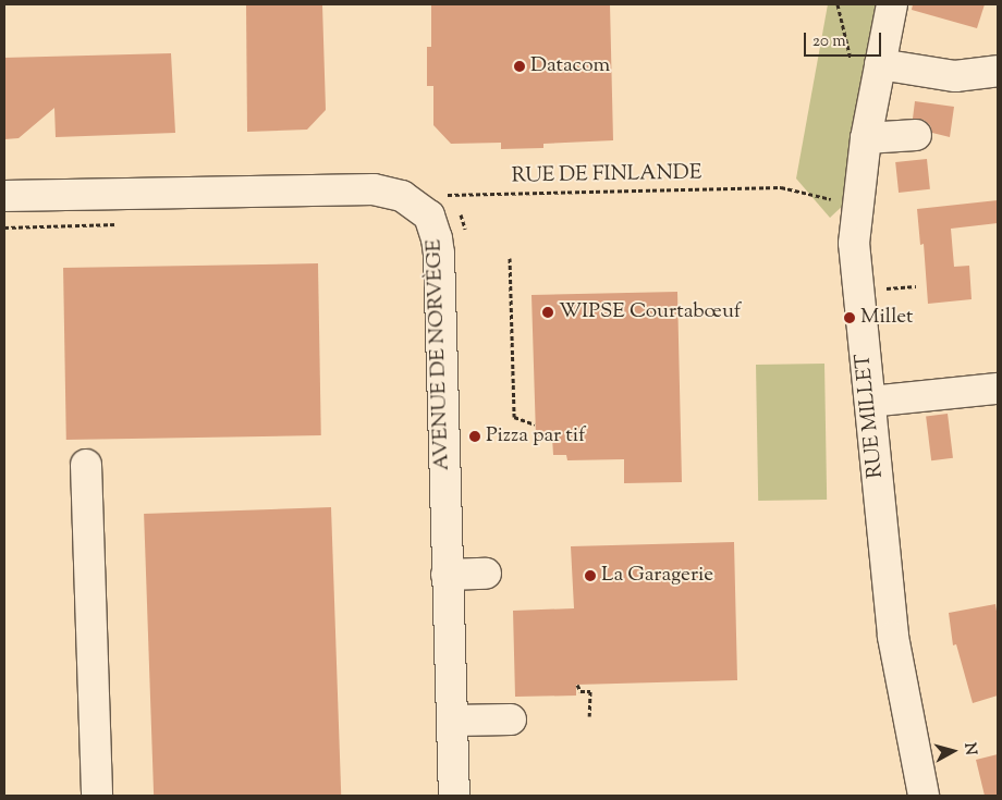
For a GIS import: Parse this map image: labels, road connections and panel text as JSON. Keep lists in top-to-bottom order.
{
  "streets": {
    "street": ["AVENUE DE NORVÈGE", "RUE MILLET"],
    "path": ["RUE DE FINLANDE"]
  },
  "crossings": [
    ["RUE DE FINLANDE", "AVENUE DE NORVÈGE"],
    ["RUE DE FINLANDE", "RUE MILLET"]
  ],
  "places": [
    "Datacom",
    "WIPSE Courtabœuf",
    "Millet",
    "Pizza par tif",
    "La Garagerie"
  ],
  "scale_bar": "20 m",
  "north": "right"
}
